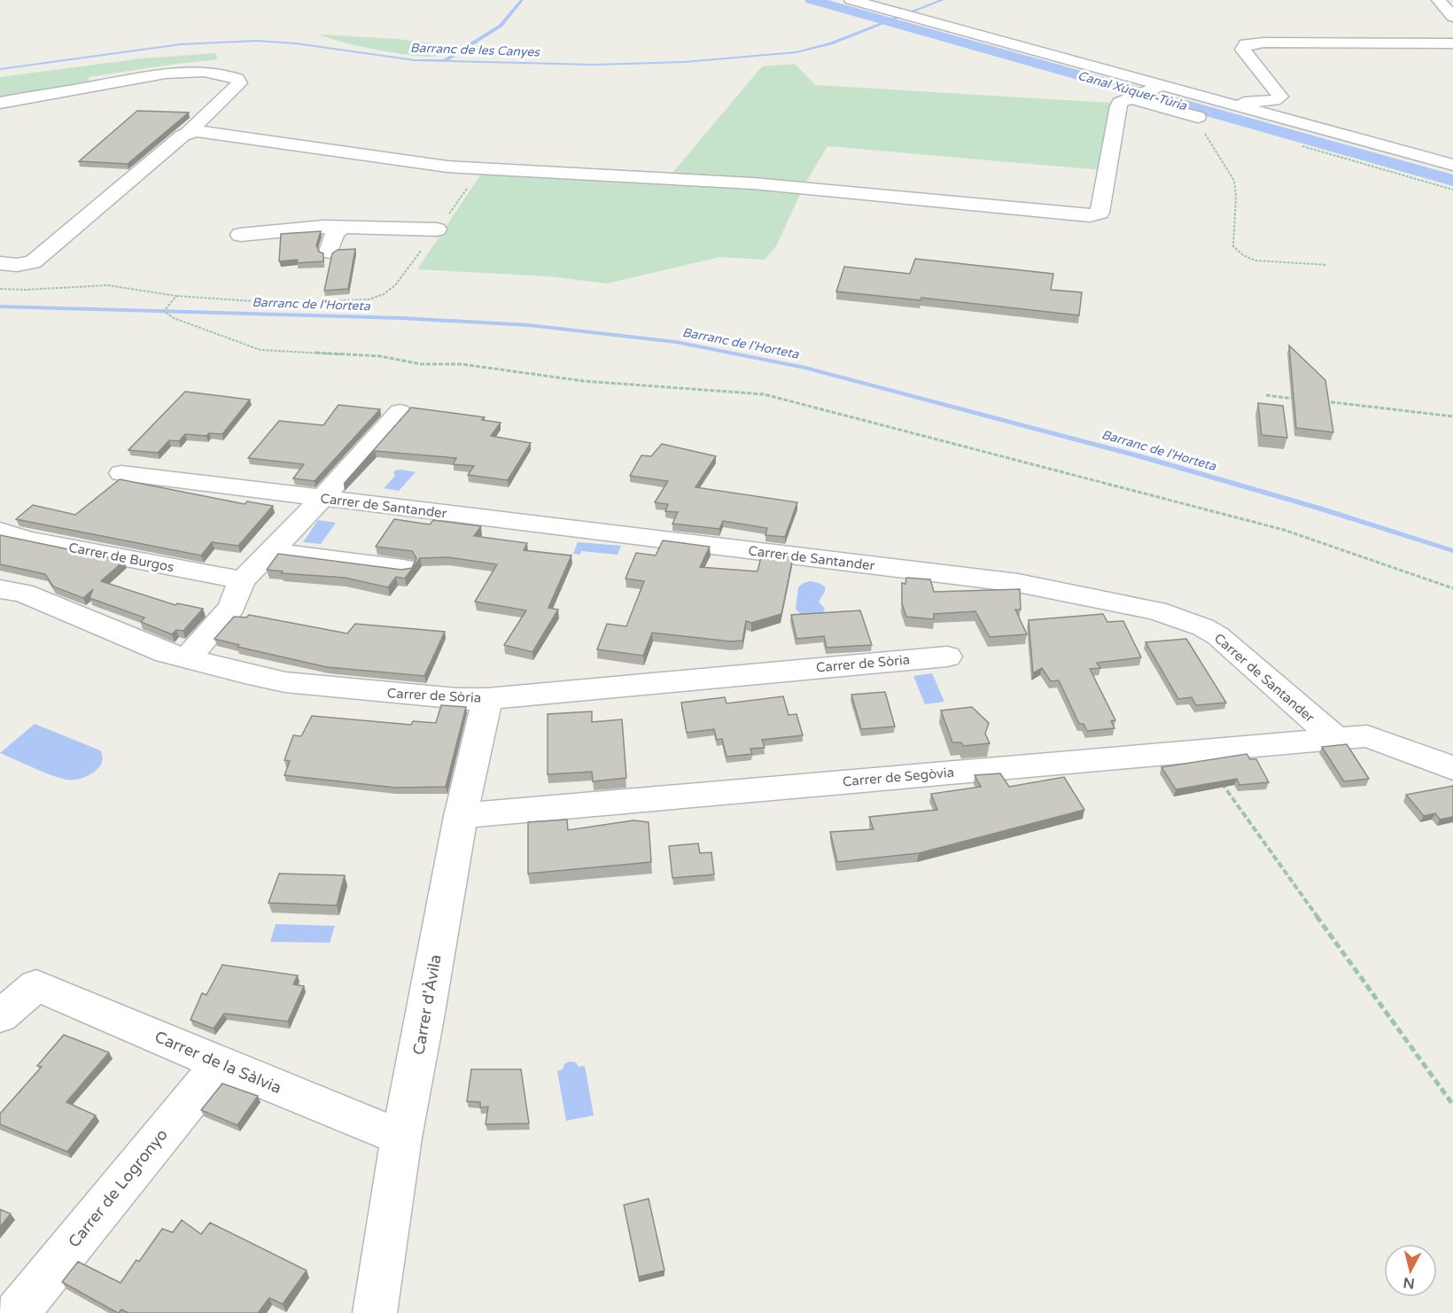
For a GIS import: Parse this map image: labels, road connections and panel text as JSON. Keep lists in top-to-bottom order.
{
  "streets": {
    "street": [
      "Carrer de Santander",
      "Carrer de Burgos",
      "Carrer de Sòria",
      "Carrer de Segòvia",
      "Carrer d'Àvila",
      "Carrer de la Sàlvia",
      "Carrer de Logronyo"
    ]
  },
  "crossings": [
    ["Carrer de Santander", "Carrer de Segòvia"],
    ["Carrer de Sòria", "Carrer d'Àvila"],
    ["Carrer de Segòvia", "Carrer d'Àvila"],
    ["Carrer d'Àvila", "Carrer de la Sàlvia"],
    ["Carrer de la Sàlvia", "Carrer de Logronyo"]
  ],
  "water": ["Barranc de les Canyes", "Canal Xúquer-Túria", "Barranc de l'Horteta"],
  "north": "bottom"
}
